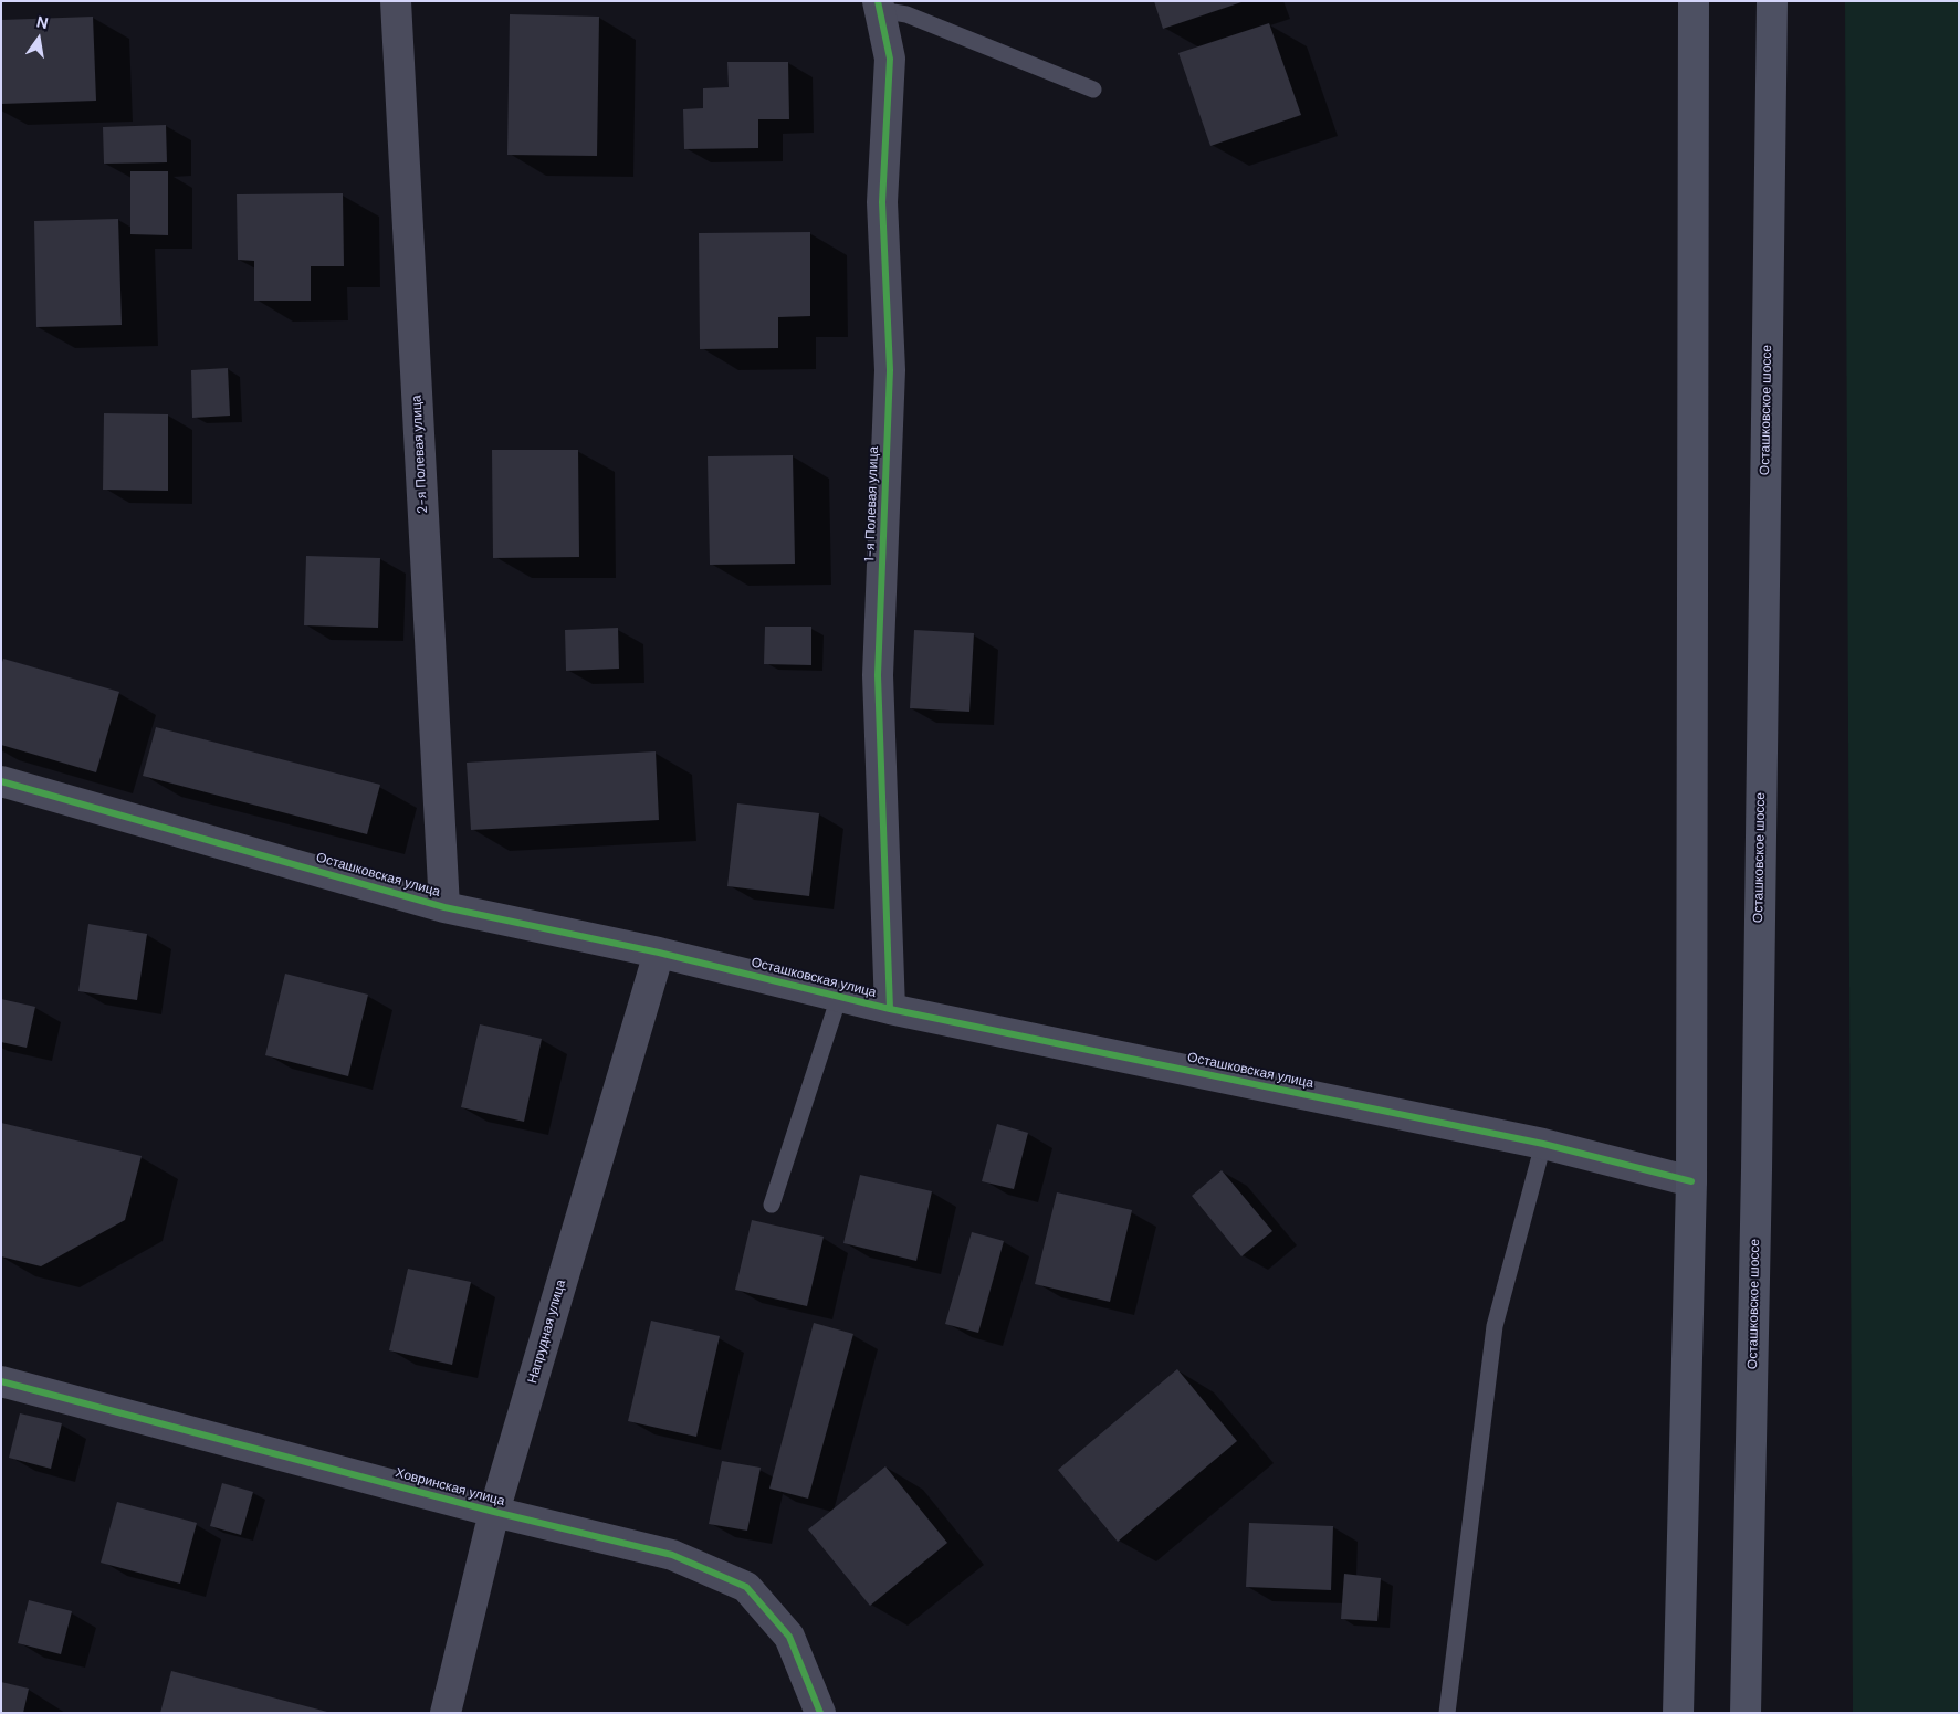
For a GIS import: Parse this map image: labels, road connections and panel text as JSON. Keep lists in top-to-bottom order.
{
  "streets": {
    "main road": ["Осташковское шоссе"],
    "street": [
      "2-я Полевая улица",
      "1-я Полевая улица",
      "Осташковская улица",
      "Напрудная улица",
      "Ховринская улица"
    ]
  },
  "crossings": [
    ["2-я Полевая улица", "Осташковская улица"],
    ["1-я Полевая улица", "Осташковская улица"],
    ["Осташковская улица", "Напрудная улица"],
    ["Напрудная улица", "Ховринская улица"]
  ],
  "north": "top"
}
